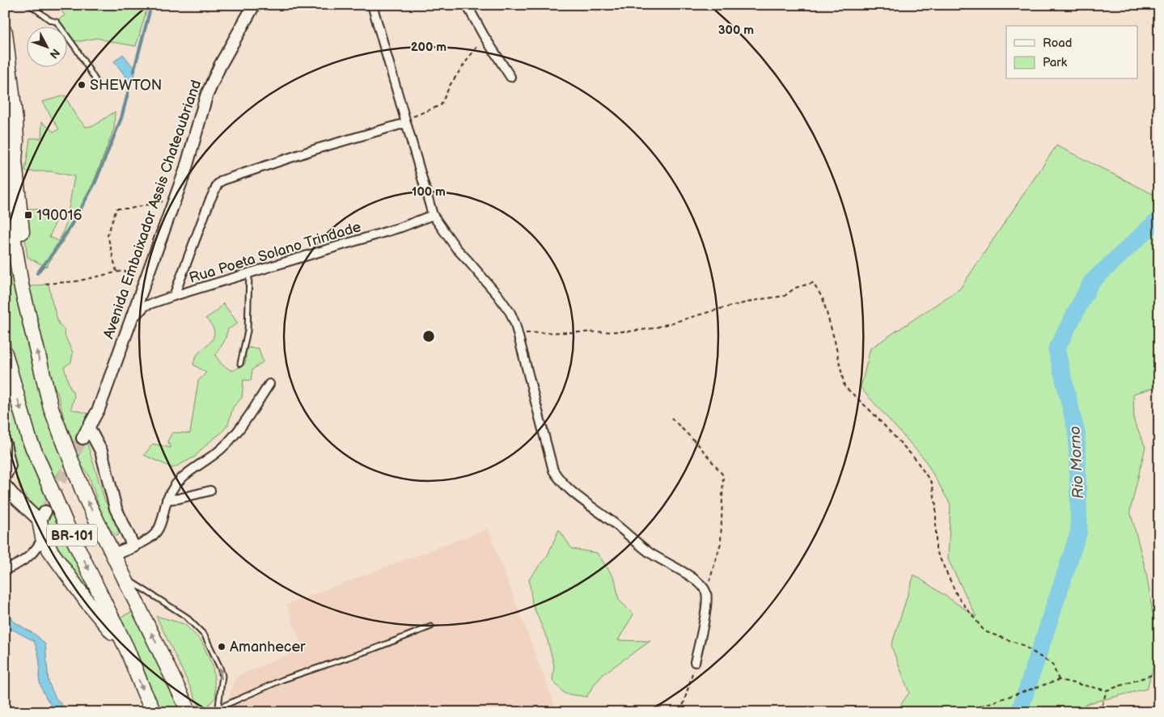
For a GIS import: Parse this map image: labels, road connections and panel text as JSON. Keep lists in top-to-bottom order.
{
  "streets": {
    "highway": ["BR-101"],
    "main road": ["Avenida Embaixador Assis Chateaubriand"],
    "street": ["Rua Poeta Solano Trindade"]
  },
  "crossings": [
    ["Avenida Embaixador Assis Chateaubriand", "Rua Poeta Solano Trindade"]
  ],
  "water": ["Rio Morno"],
  "places": {
    "other": ["SHEWTON", "Amanhecer"],
    "transit": ["190016"]
  },
  "legend": ["Road", "Park"],
  "north": "bottom right",
  "rings": ["300 m", "200 m", "100 m"]
}
